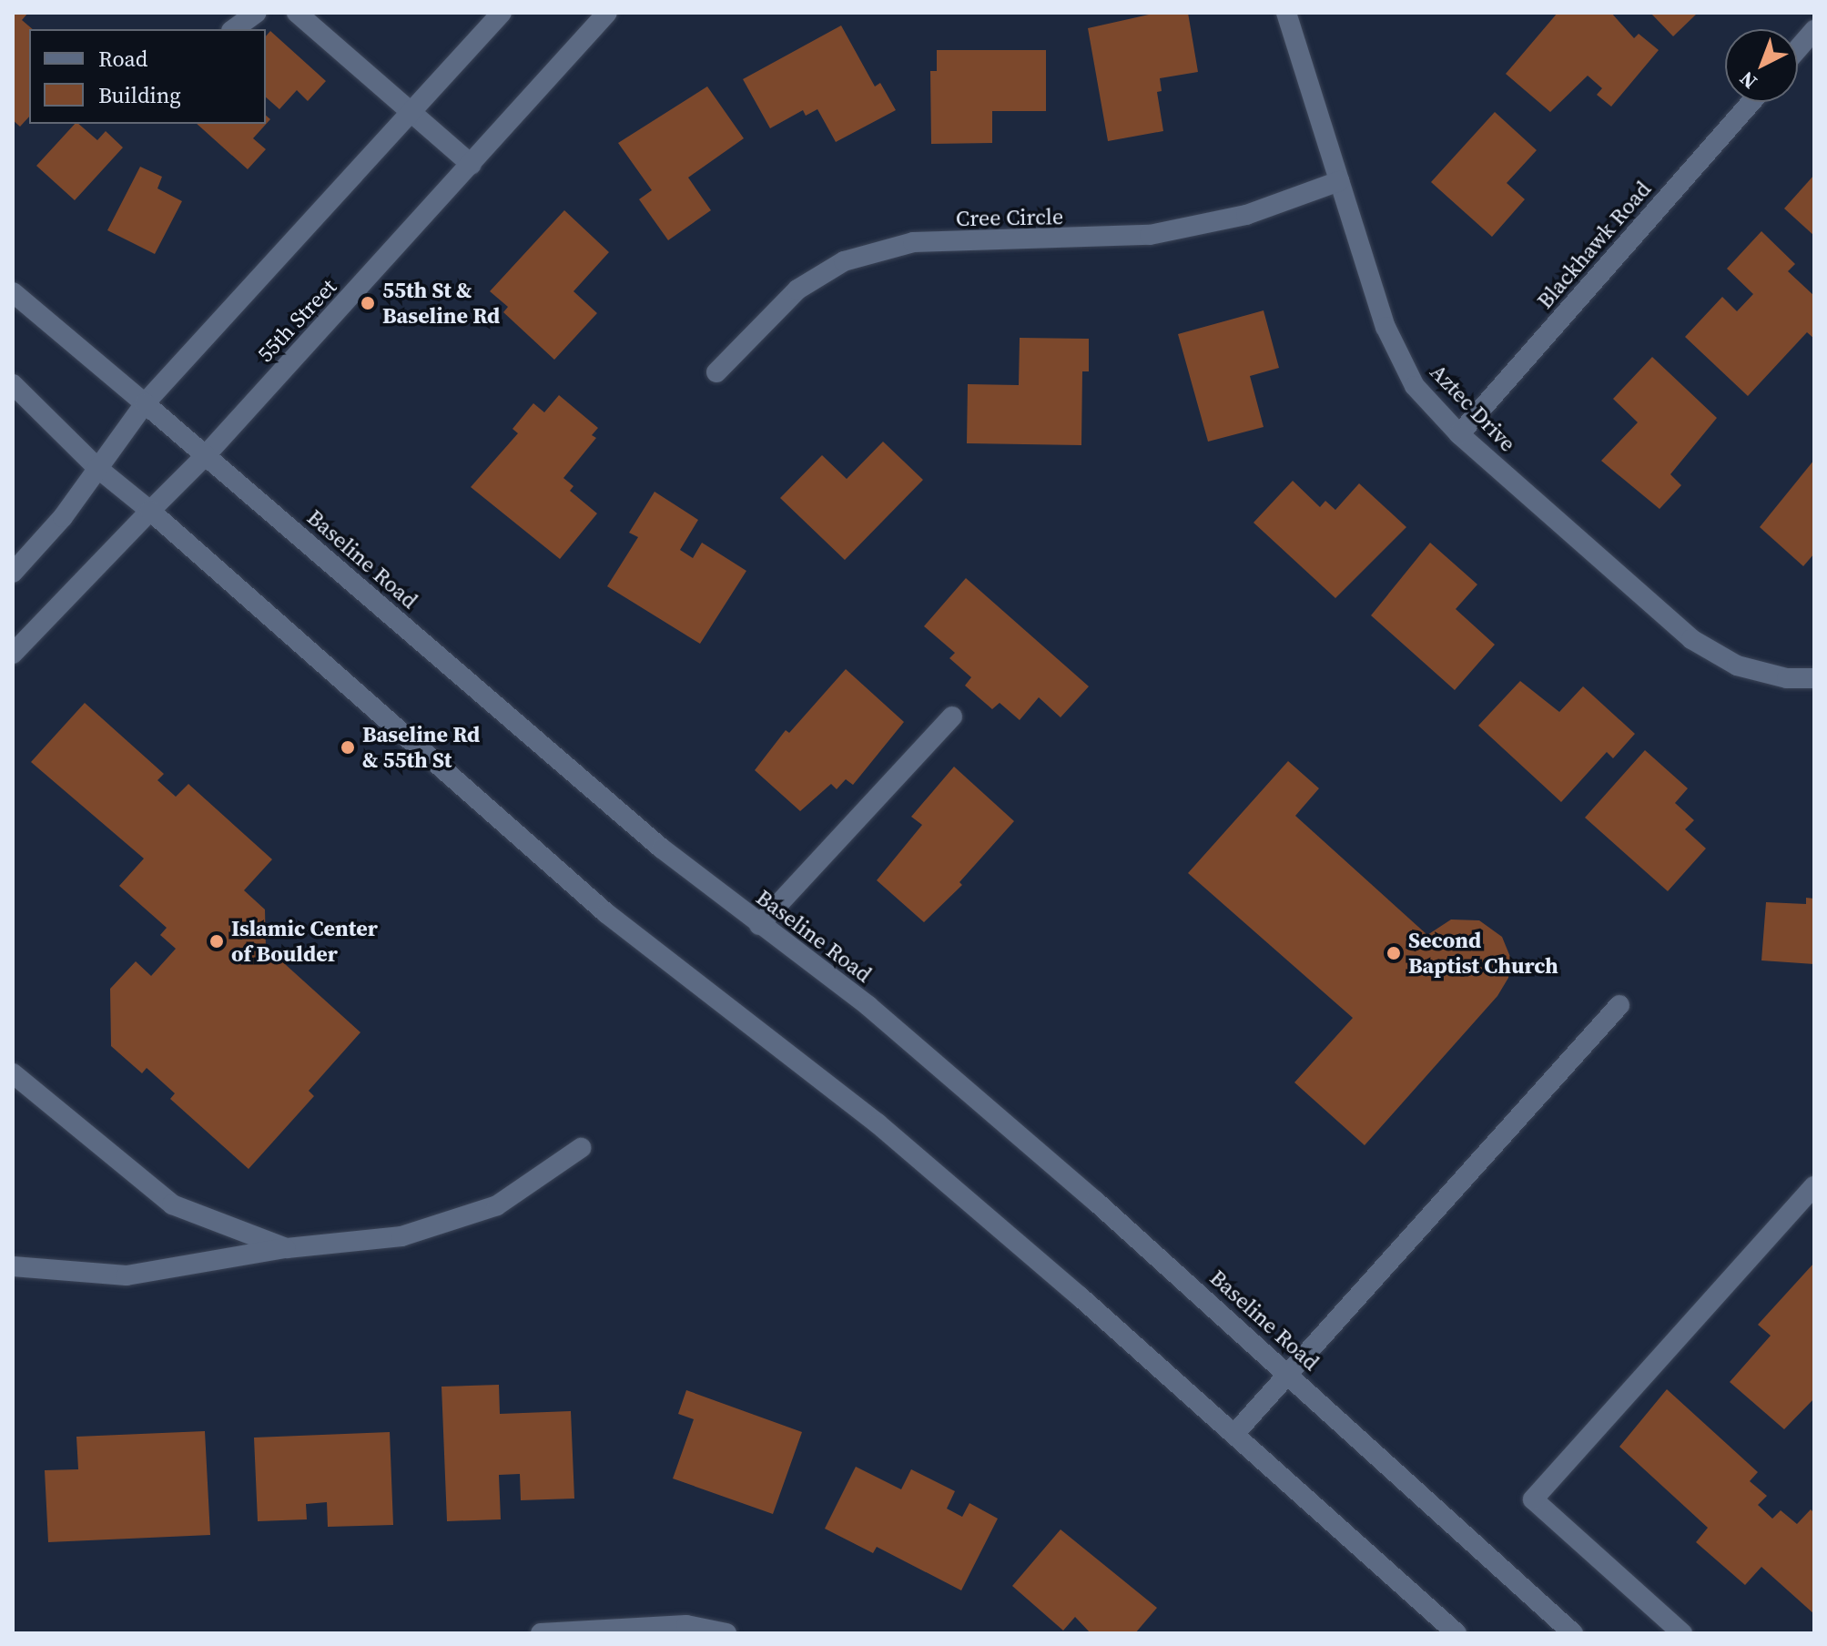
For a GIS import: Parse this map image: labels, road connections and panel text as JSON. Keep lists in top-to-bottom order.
{
  "streets": {
    "main road": [
      "Cree Circle",
      "Blackhawk Road",
      "55th Street",
      "Aztec Drive",
      "Baseline Road"
    ]
  },
  "crossings": [
    ["Cree Circle", "Aztec Drive"],
    ["Blackhawk Road", "Aztec Drive"],
    ["55th Street", "Baseline Road"]
  ],
  "places": [
    "55th St & Baseline Rd",
    "Baseline Rd & 55th St",
    "Islamic Center of Boulder",
    "Second Baptist Church"
  ],
  "legend": ["Road", "Building"],
  "north": "bottom left"
}
